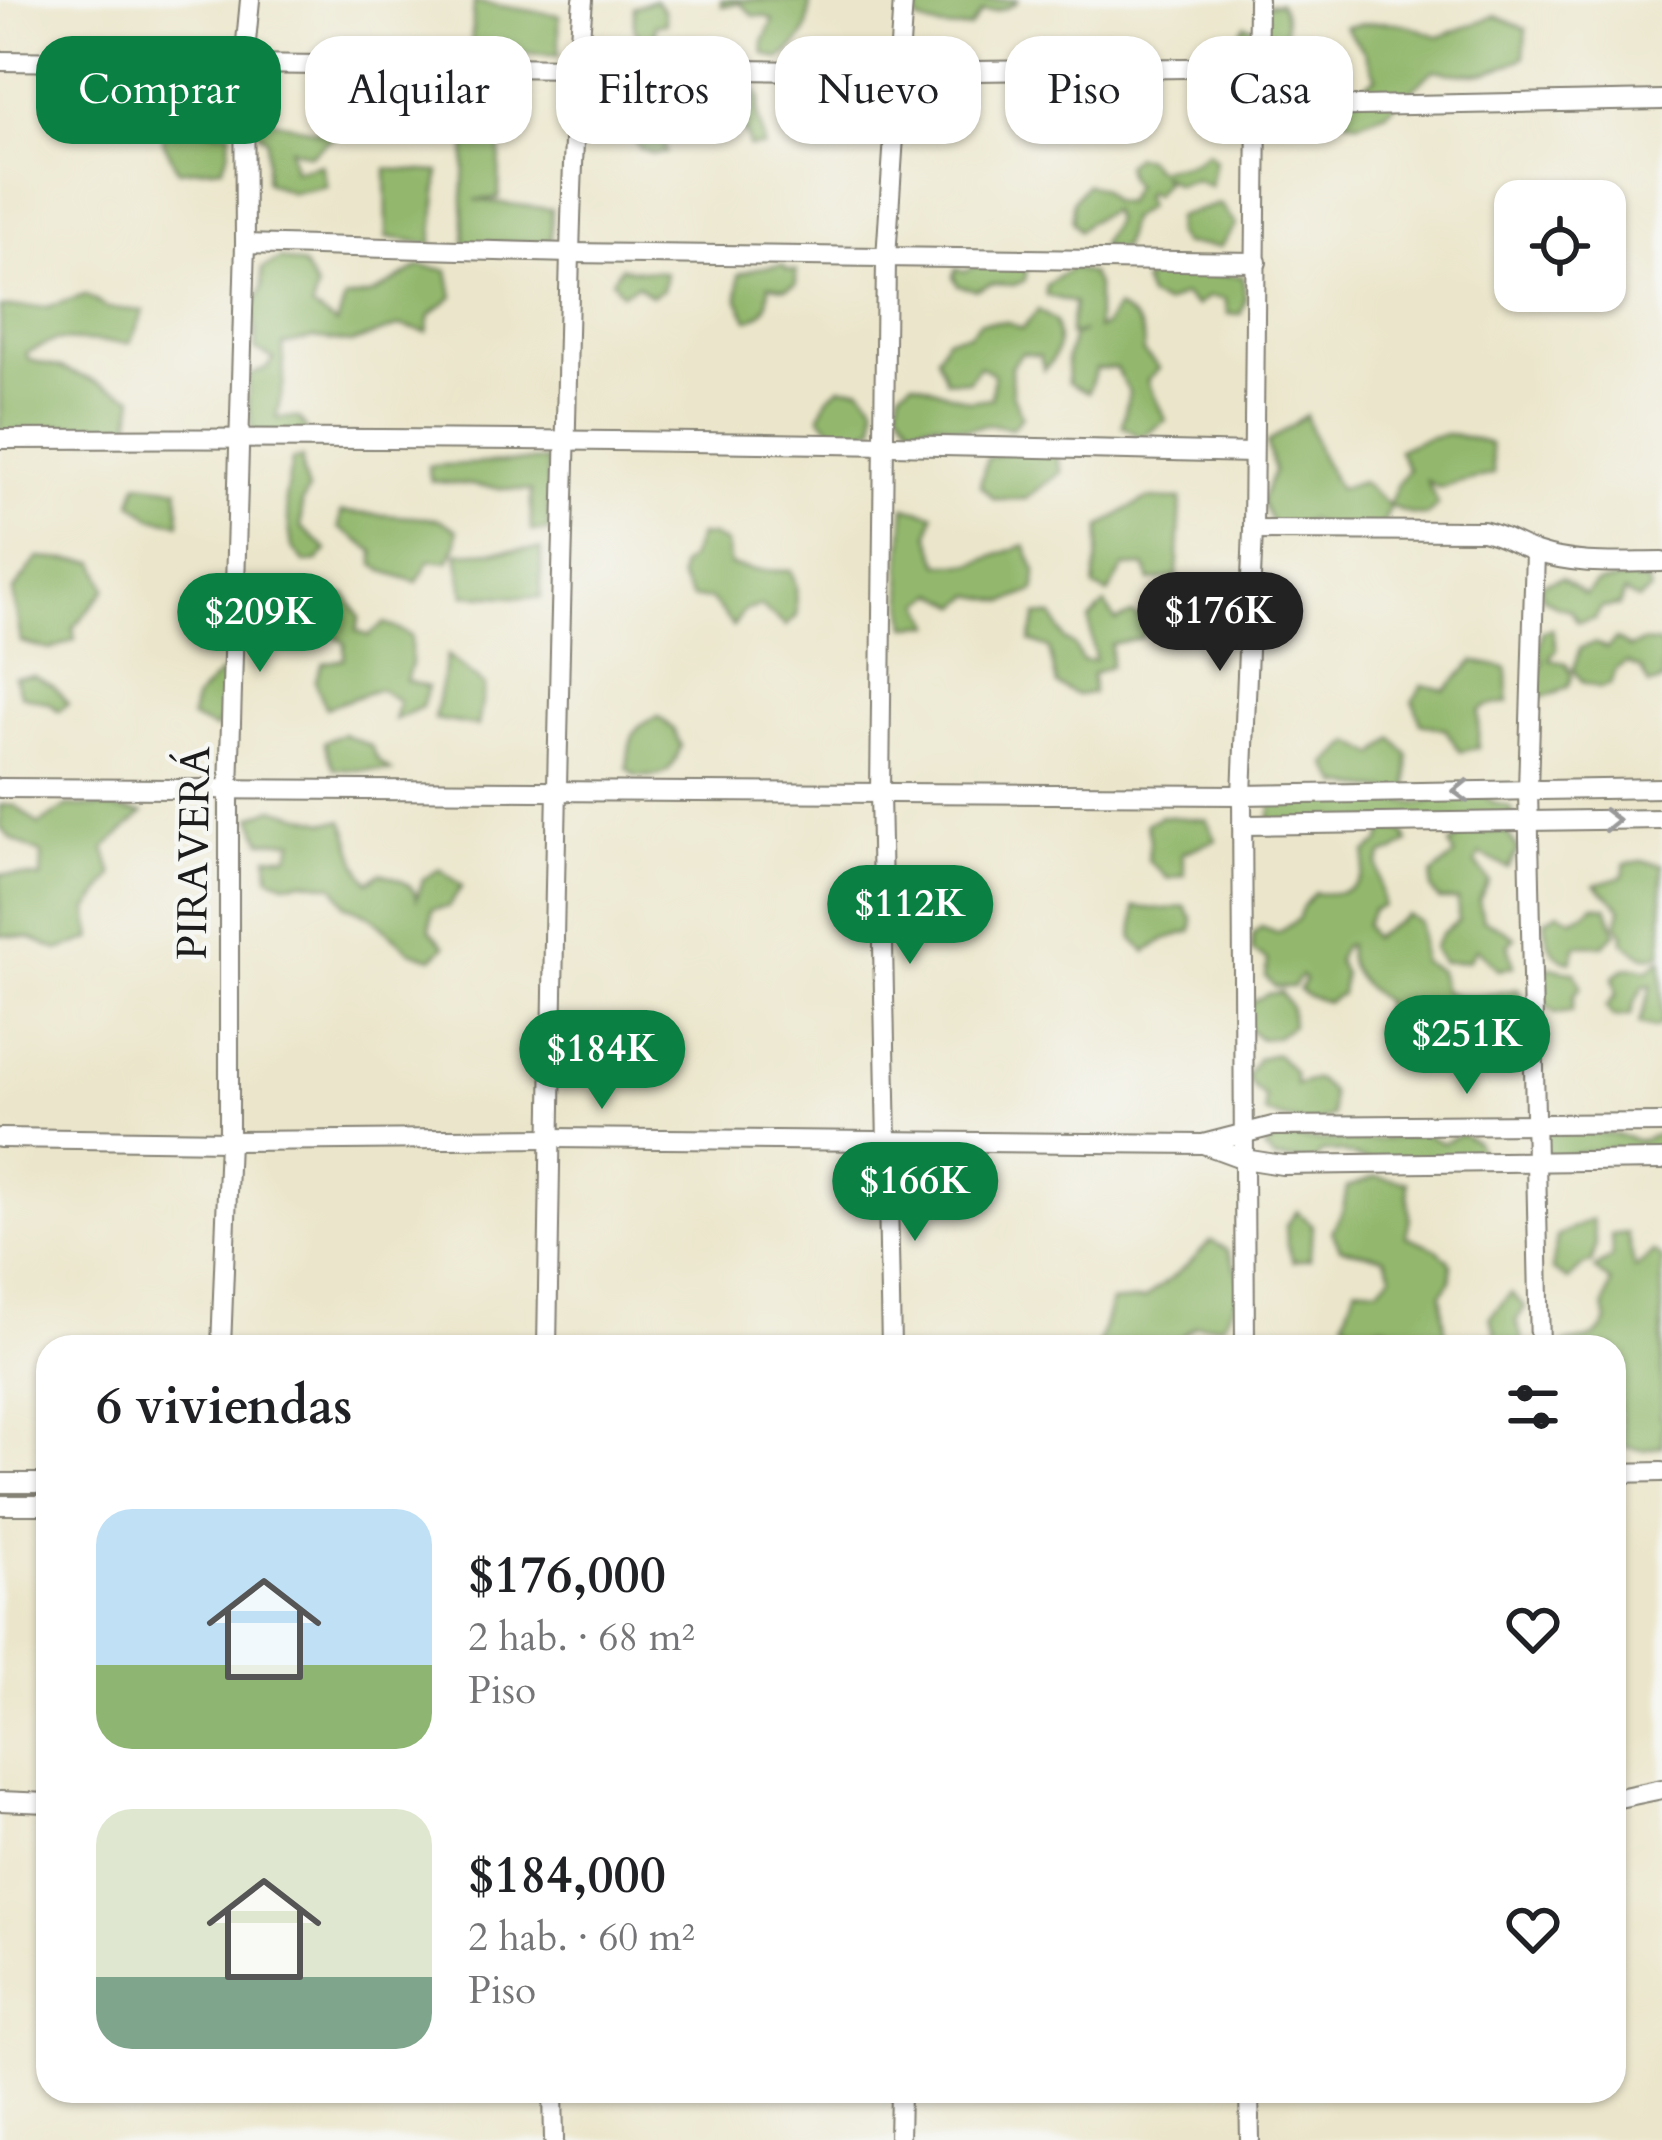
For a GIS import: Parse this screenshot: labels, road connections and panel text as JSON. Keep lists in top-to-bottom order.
{
  "streets": {
    "street": ["PIRAVERÁ"]
  },
  "page": {
    "chip": [
      "Comprar",
      "Alquilar",
      "Filtros",
      "Nuevo",
      "Piso",
      "Casa"
    ],
    "price": [
      "$176K",
      "$209K",
      "$112K",
      "$251K",
      "$184K",
      "$166K"
    ],
    "heading": "6 viviendas",
    "list": [
      {
        "name": "$176,000",
        "note": "2 hab. · 68 m² · Piso"
      },
      {
        "name": "$184,000",
        "note": "2 hab. · 60 m² · Piso"
      }
    ]
  }
}
